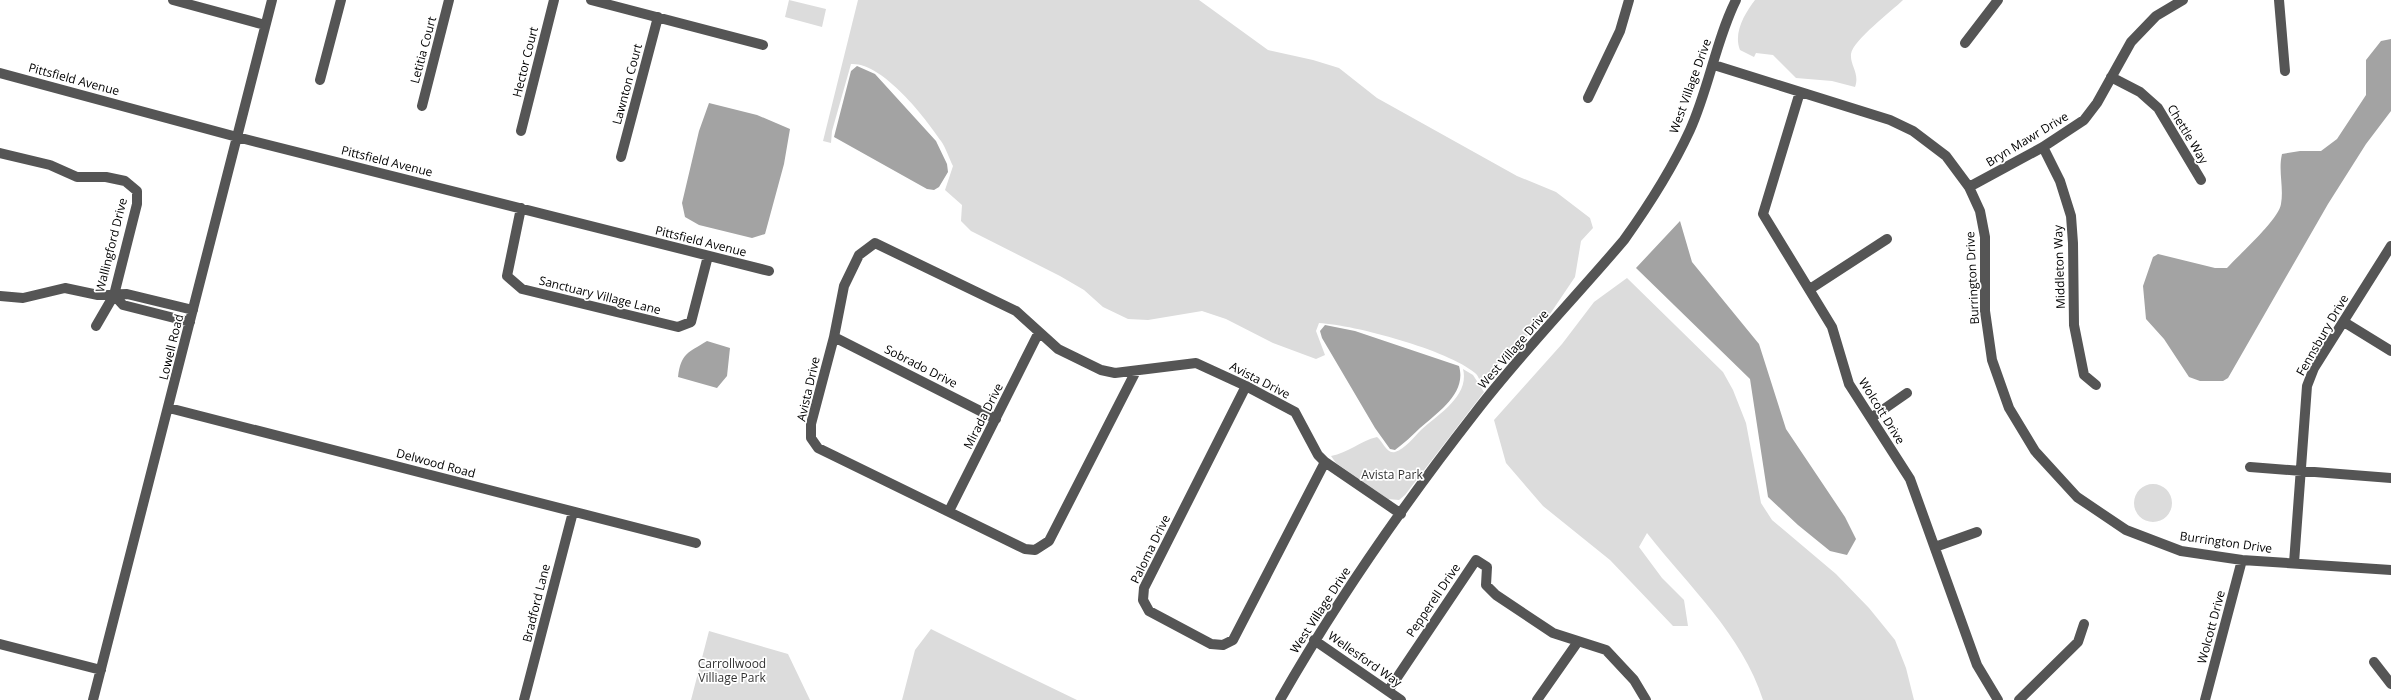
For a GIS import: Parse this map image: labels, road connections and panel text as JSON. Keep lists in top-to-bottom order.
{
  "streets": {
    "street": [
      "Letitia Court",
      "Hector Court",
      "Pittsfield Avenue",
      "Lawnton Court",
      "West Village Drive",
      "Chettle Way",
      "Bryn Mawr Drive",
      "Wallingford Drive",
      "Middleton Way",
      "Burrington Drive",
      "Sanctuary Village Lane",
      "Fennsbury Drive",
      "Lowell Road",
      "Sobrado Drive",
      "Avista Drive",
      "Wolcott Drive",
      "Mirada Drive",
      "Delwood Road",
      "Paloma Drive",
      "Pepperell Drive",
      "Bradford Lane",
      "Wellesford Way"
    ]
  },
  "crossings": [
    ["Pittsfield Avenue", "Sanctuary Village Lane"],
    ["Pittsfield Avenue", "Lowell Road"],
    ["West Village Drive", "Burrington Drive"],
    ["West Village Drive", "Avista Drive"],
    ["West Village Drive", "Wellesford Way"],
    ["Chettle Way", "Bryn Mawr Drive"],
    ["Bryn Mawr Drive", "Middleton Way"],
    ["Bryn Mawr Drive", "Burrington Drive"],
    ["Burrington Drive", "Fennsbury Drive"],
    ["Burrington Drive", "Wolcott Drive"],
    ["Lowell Road", "Delwood Road"],
    ["Sobrado Drive", "Avista Drive"],
    ["Sobrado Drive", "Mirada Drive"],
    ["Avista Drive", "Mirada Drive"],
    ["Avista Drive", "Paloma Drive"],
    ["Delwood Road", "Bradford Lane"],
    ["Pepperell Drive", "Wellesford Way"]
  ],
  "parks": ["Avista Park", "Carrollwood Villiage Park"]
}
